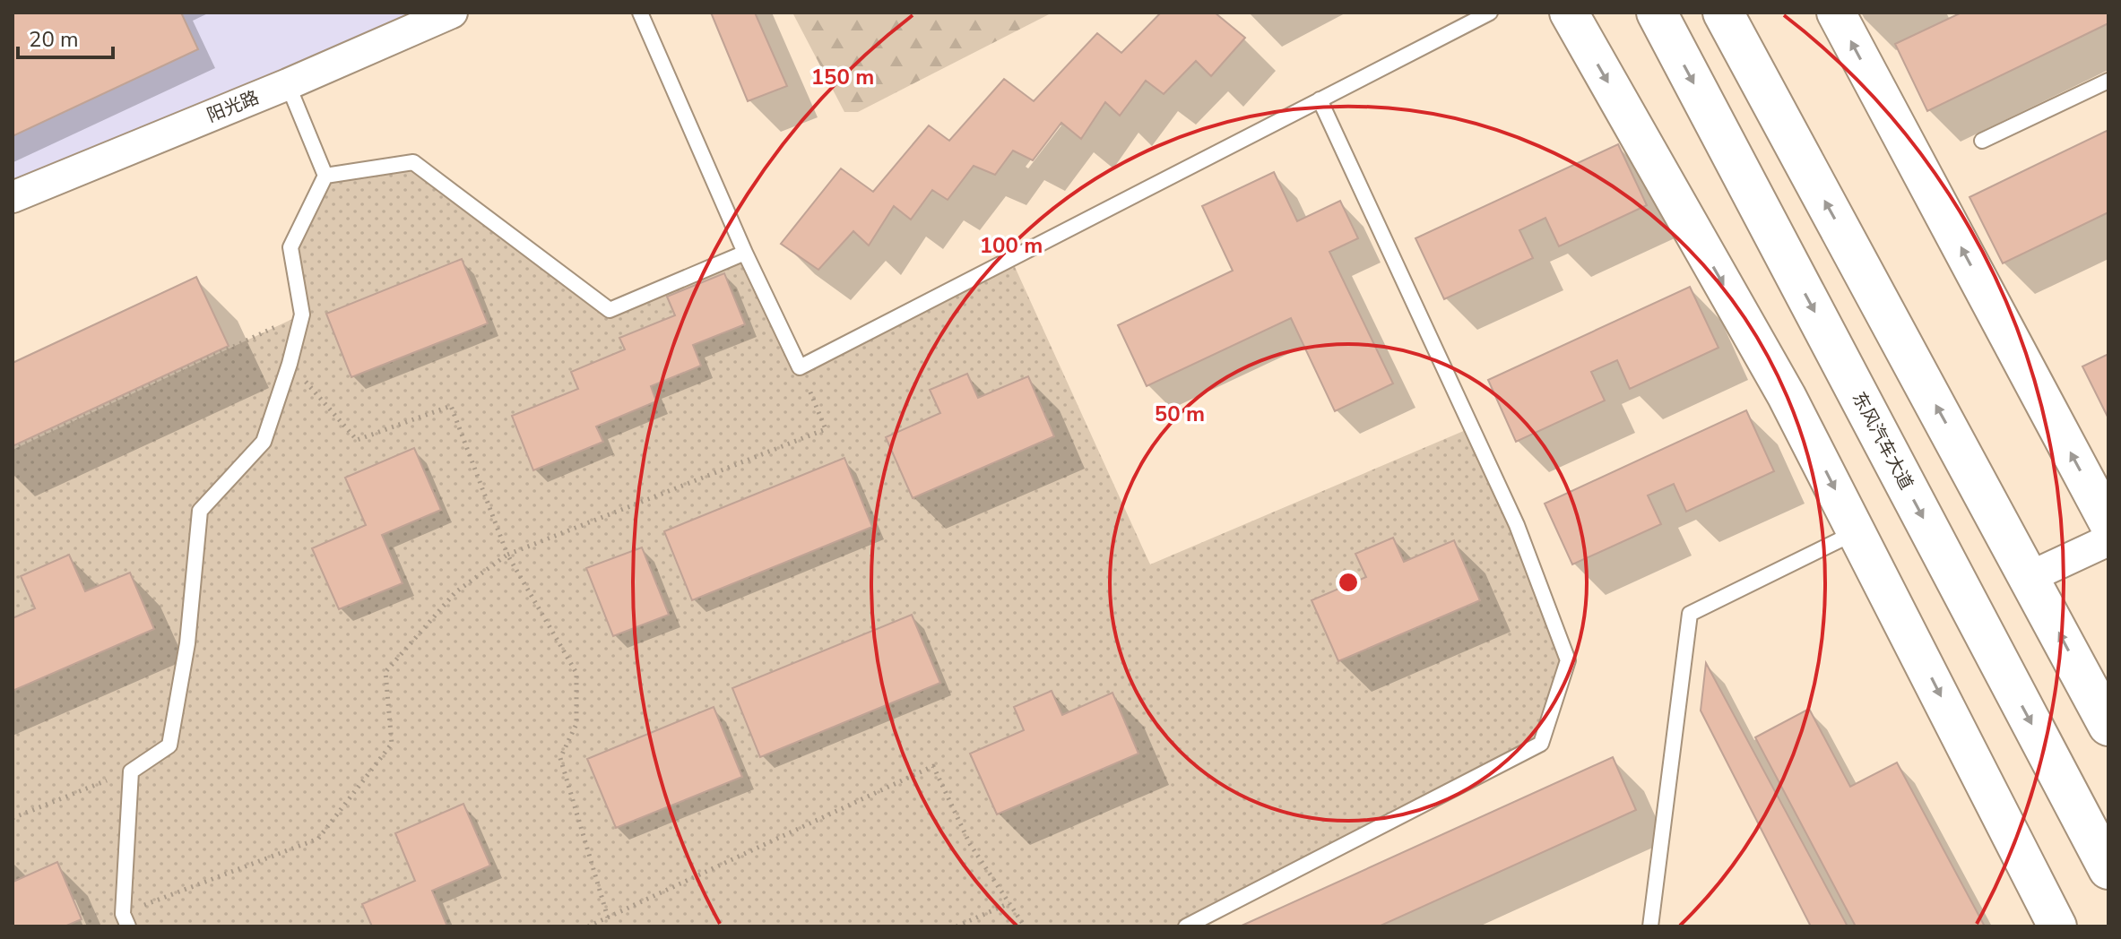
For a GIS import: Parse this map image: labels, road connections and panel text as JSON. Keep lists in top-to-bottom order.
{
  "streets": {
    "main road": ["东风汽车大道"],
    "street": ["阳光路"]
  },
  "scale_bar": "20 m",
  "rings": ["150 m", "100 m", "50 m"]
}
